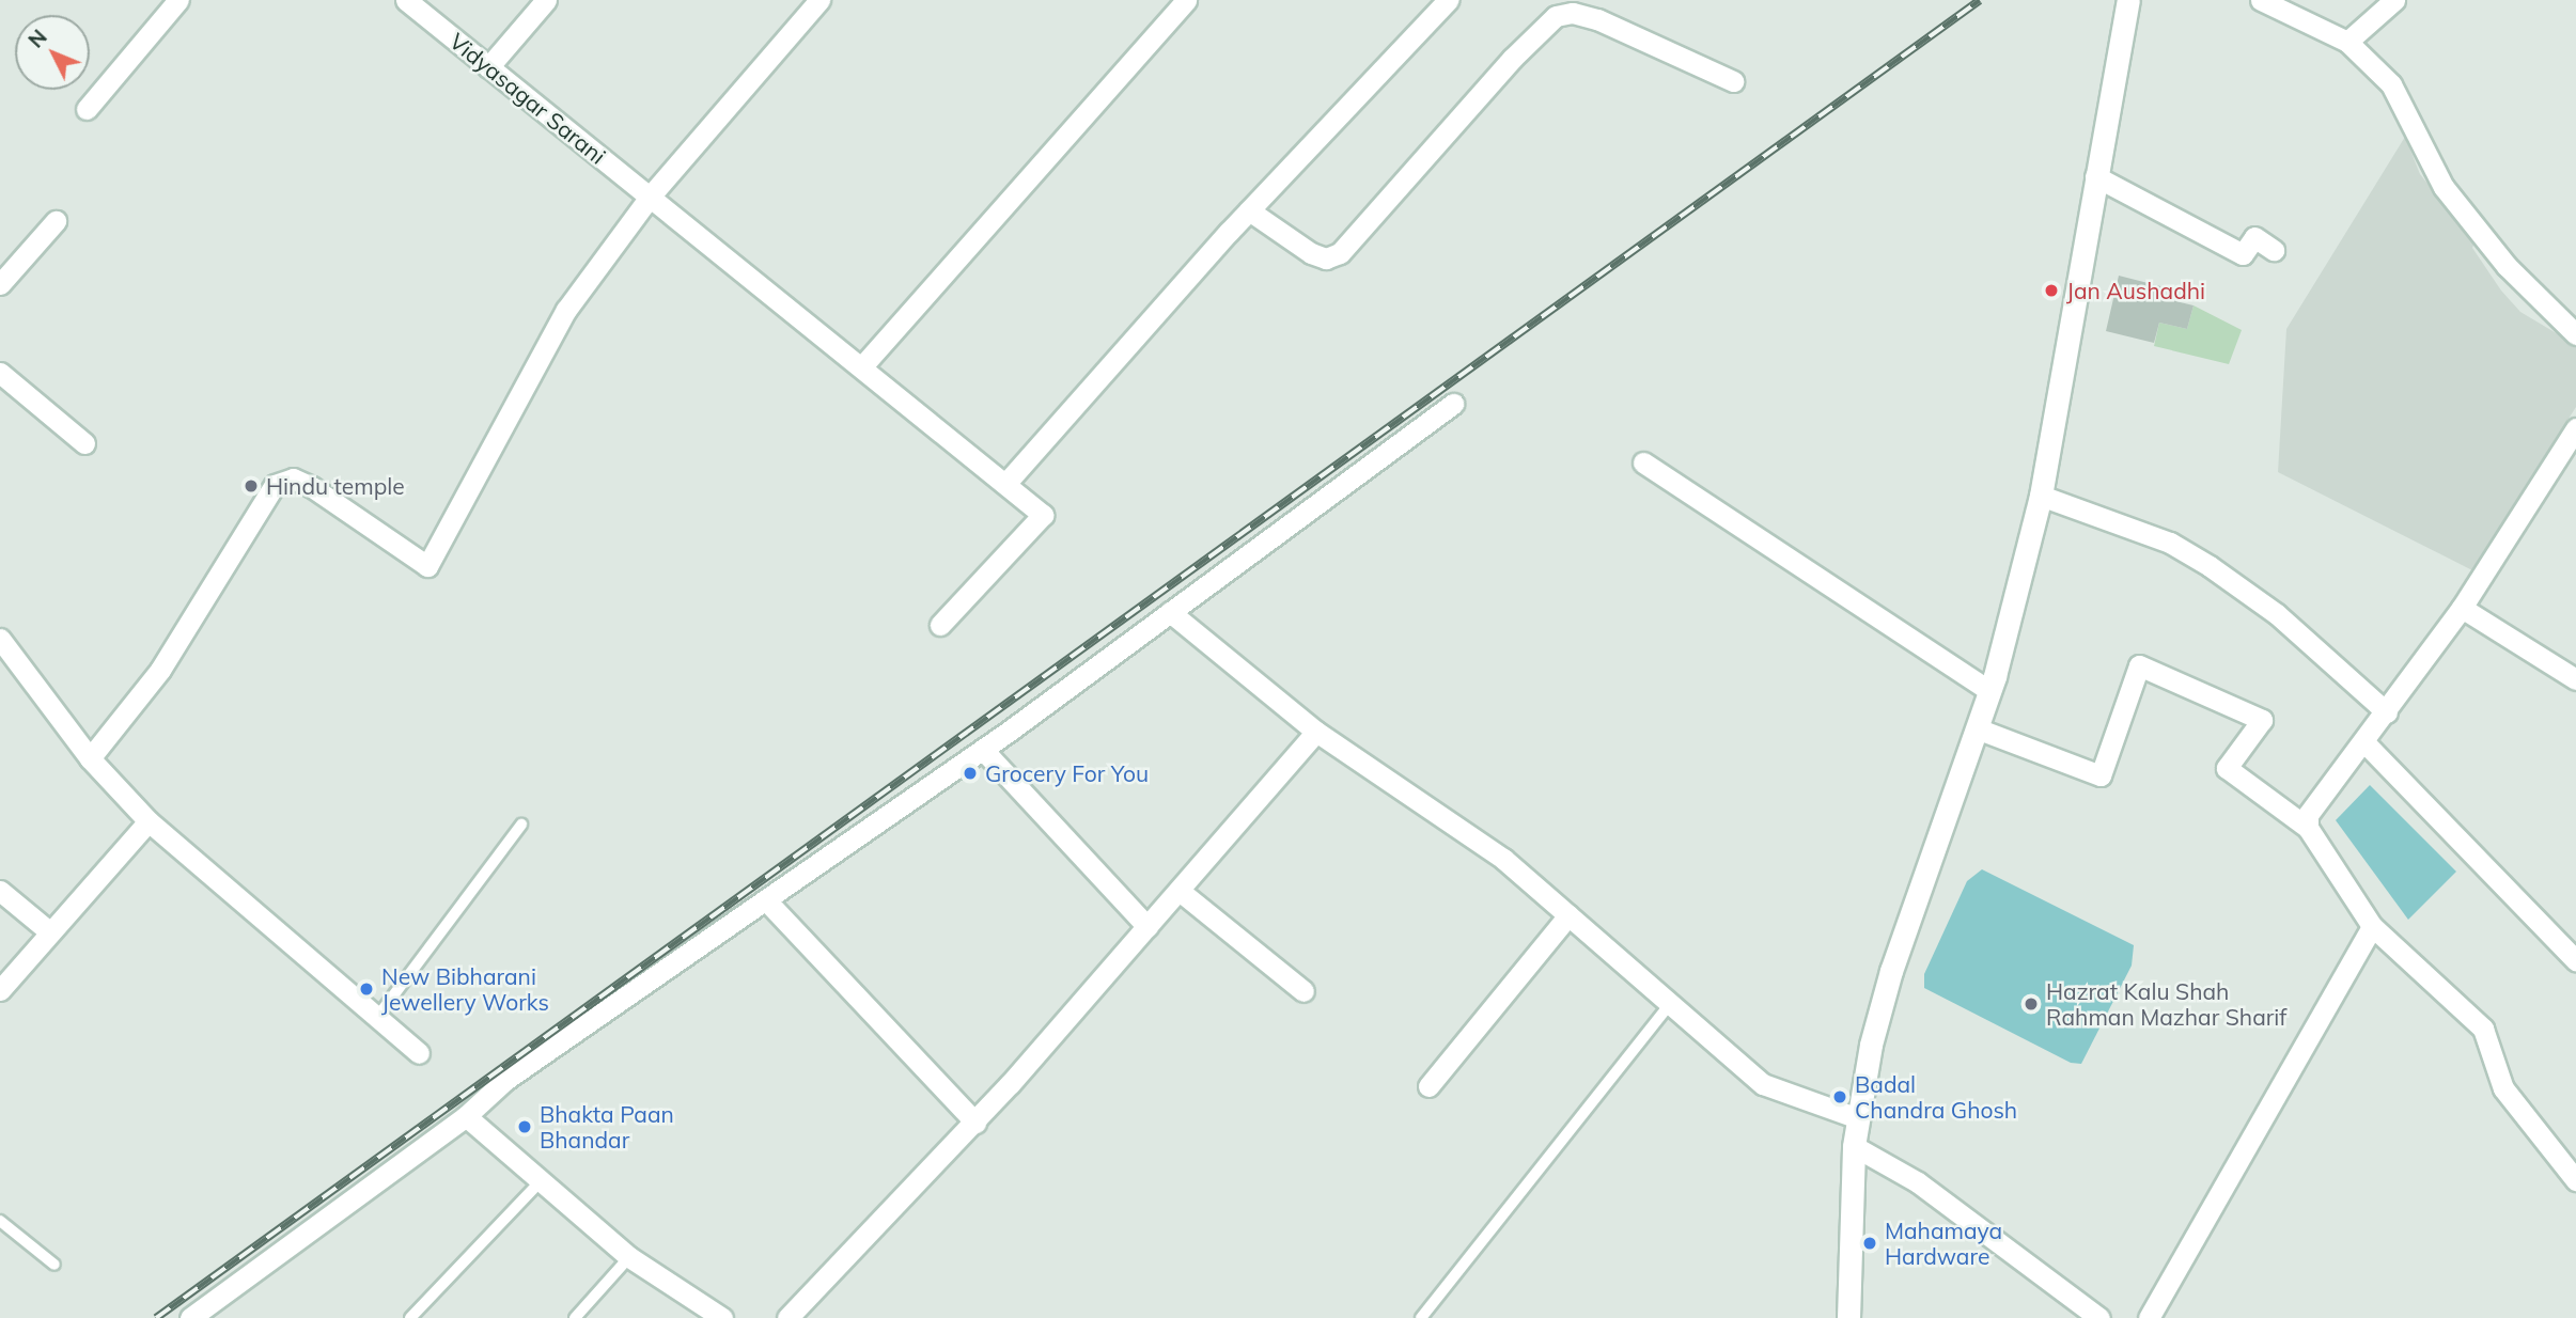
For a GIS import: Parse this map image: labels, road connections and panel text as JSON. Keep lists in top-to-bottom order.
{
  "streets": {
    "street": ["Vidyasagar Sarani"]
  },
  "places": [
    "Jan Aushadhi",
    "Hindu temple",
    "Grocery For You",
    "New Bibharani Jewellery Works",
    "Hazrat Kalu Shah Rahman Mazhar Sharif",
    "Badal Chandra Ghosh",
    "Bhakta Paan Bhandar",
    "Mahamaya Hardware"
  ],
  "north": "top left"
}
